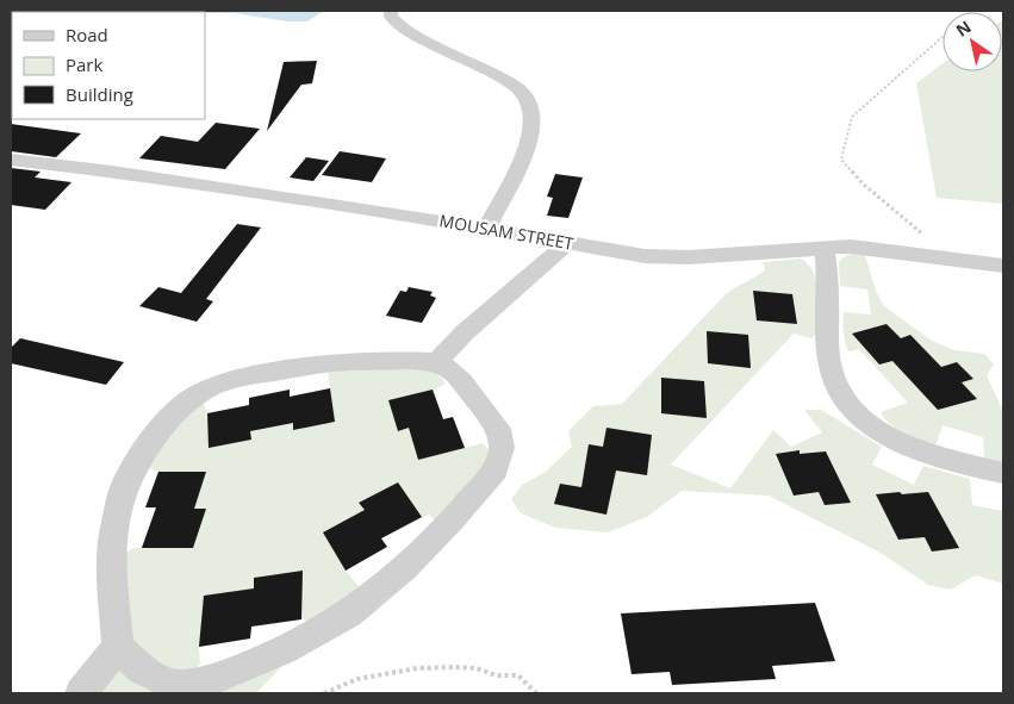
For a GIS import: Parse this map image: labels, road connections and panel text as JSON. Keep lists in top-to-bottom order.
{
  "streets": {
    "street": ["MOUSAM STREET"]
  },
  "legend": ["Road", "Park", "Building"],
  "north": "top left"
}
